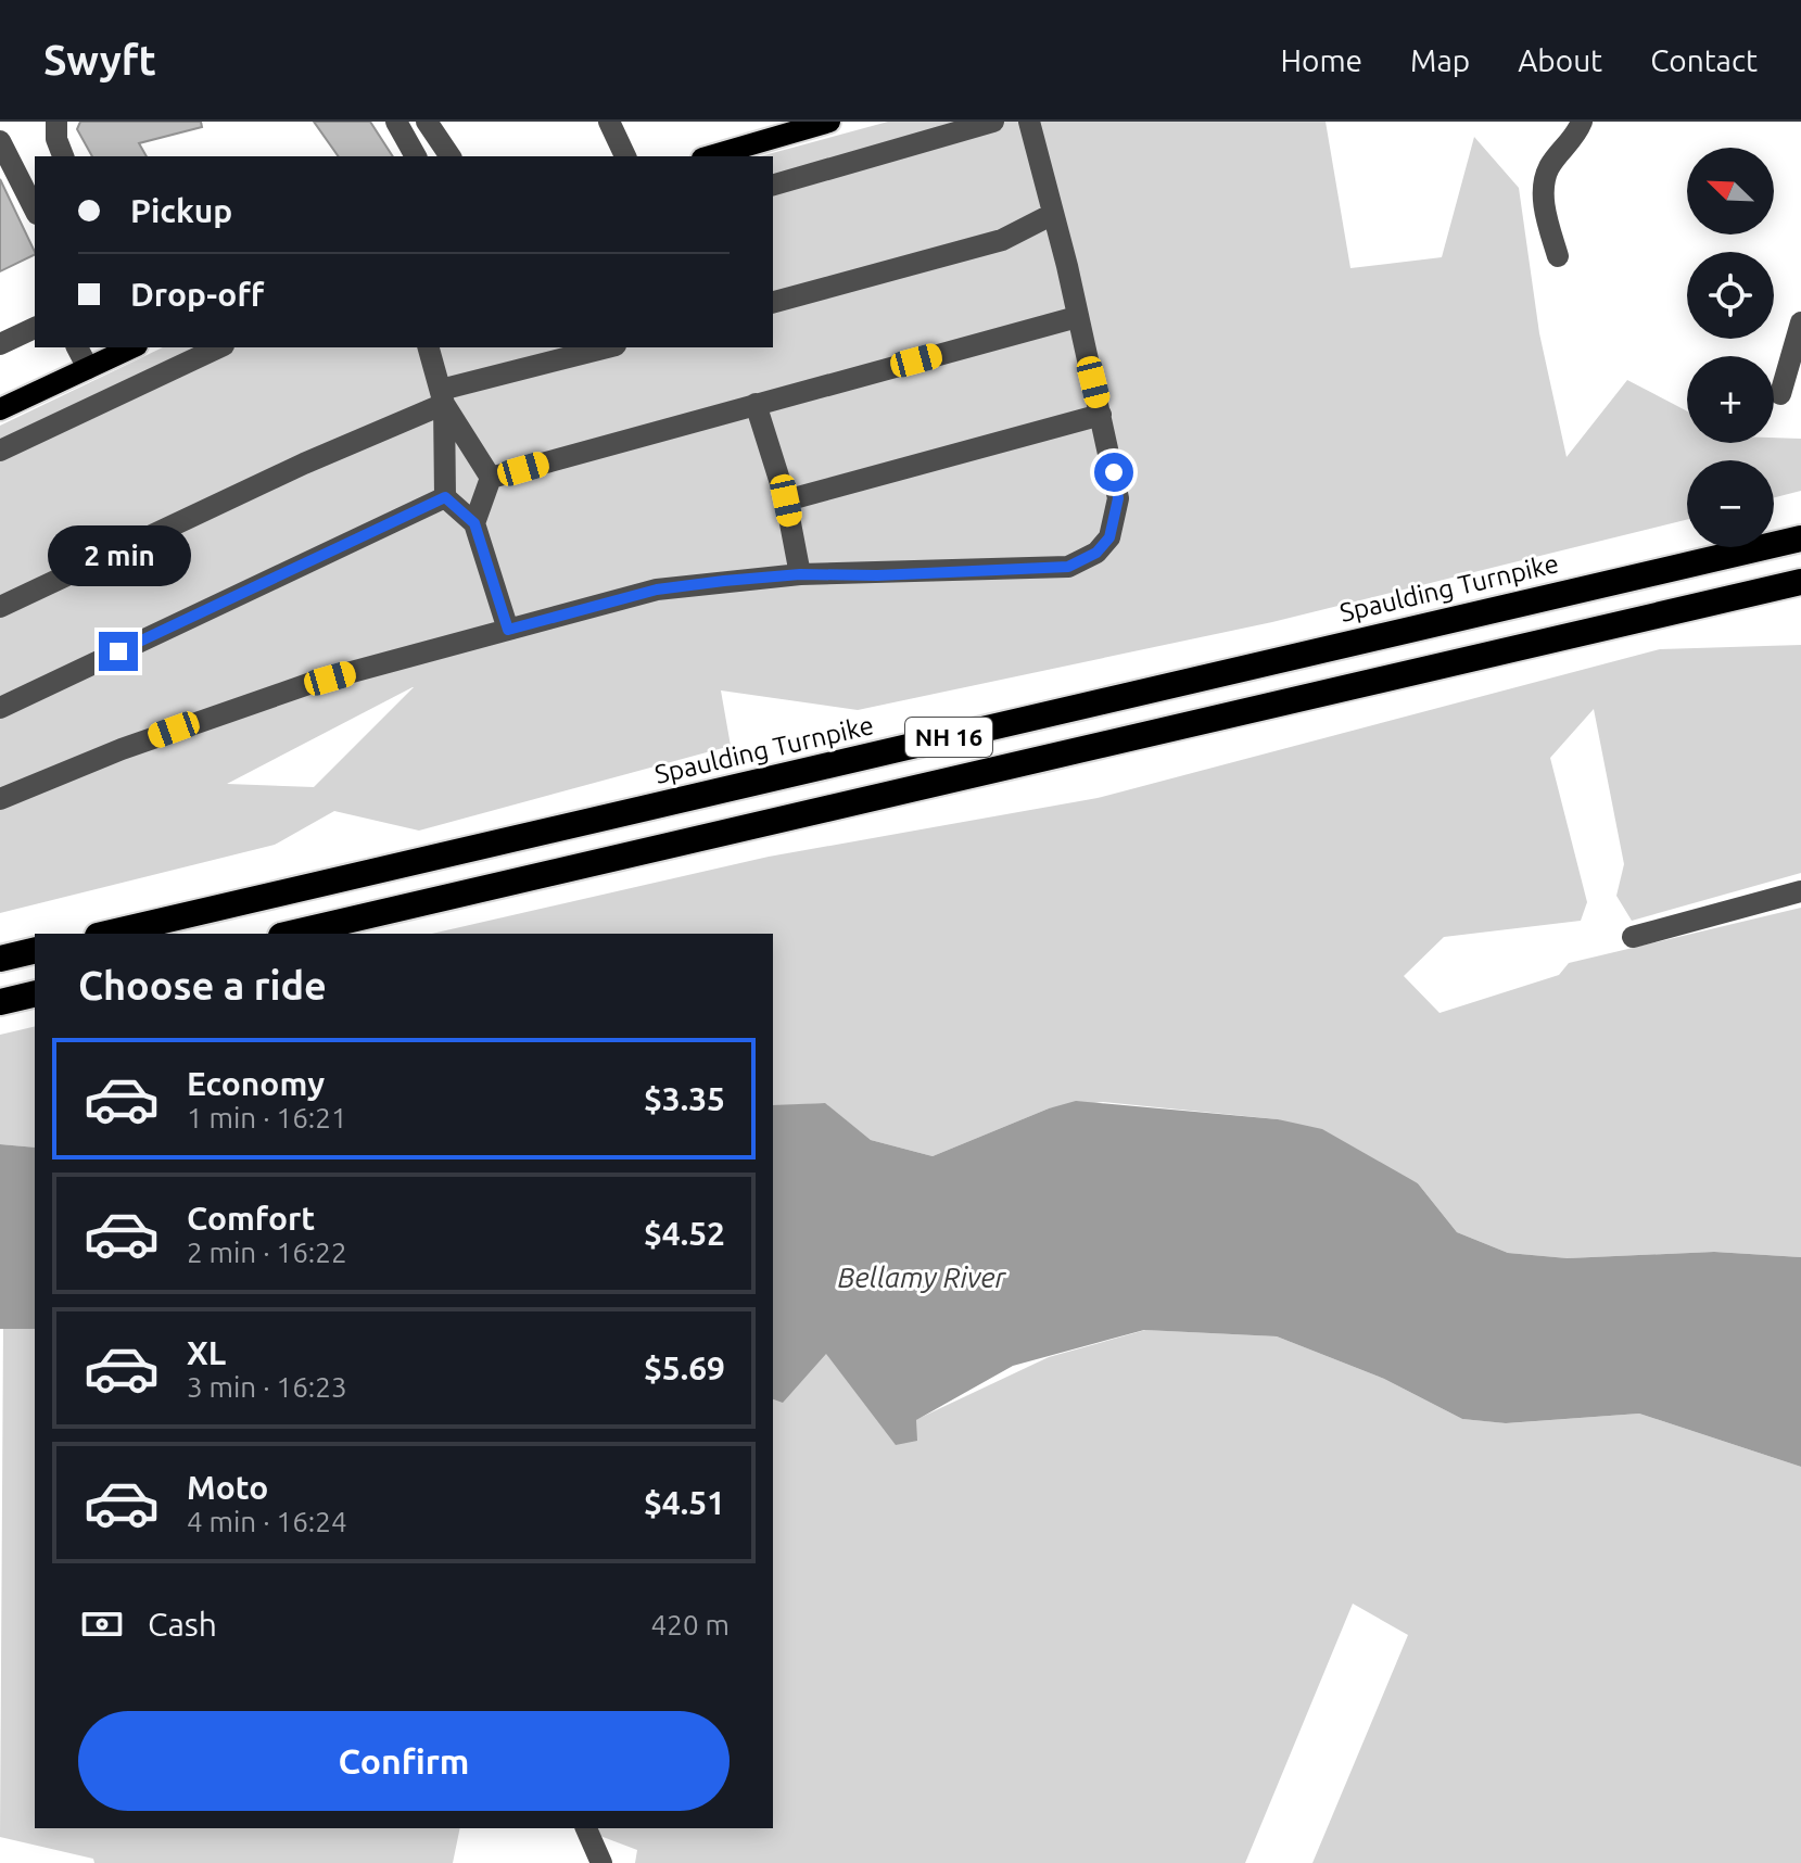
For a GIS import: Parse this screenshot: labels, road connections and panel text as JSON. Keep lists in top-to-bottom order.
{
  "streets": {
    "highway": ["Spaulding Turnpike", "NH 16"]
  },
  "water": ["Bellamy River"],
  "north": "top left",
  "page": {
    "header": "Swyft",
    "nav": [
      "Home",
      "Map",
      "About",
      "Contact"
    ],
    "map_buttons": ["+", "−"],
    "banner": ["Pickup", "Drop-off"],
    "bubble": "2 min",
    "heading": "Choose a ride",
    "list": [
      {
        "name": "Economy",
        "note": "1 min · 16:21",
        "value": "$3.35"
      },
      {
        "name": "Comfort",
        "note": "2 min · 16:22",
        "value": "$4.52"
      },
      {
        "name": "XL",
        "note": "3 min · 16:23",
        "value": "$5.69"
      },
      {
        "name": "Moto",
        "note": "4 min · 16:24",
        "value": "$4.51"
      }
    ],
    "pay": ["Cash", "420 m"],
    "buttons": "Confirm"
  }
}
